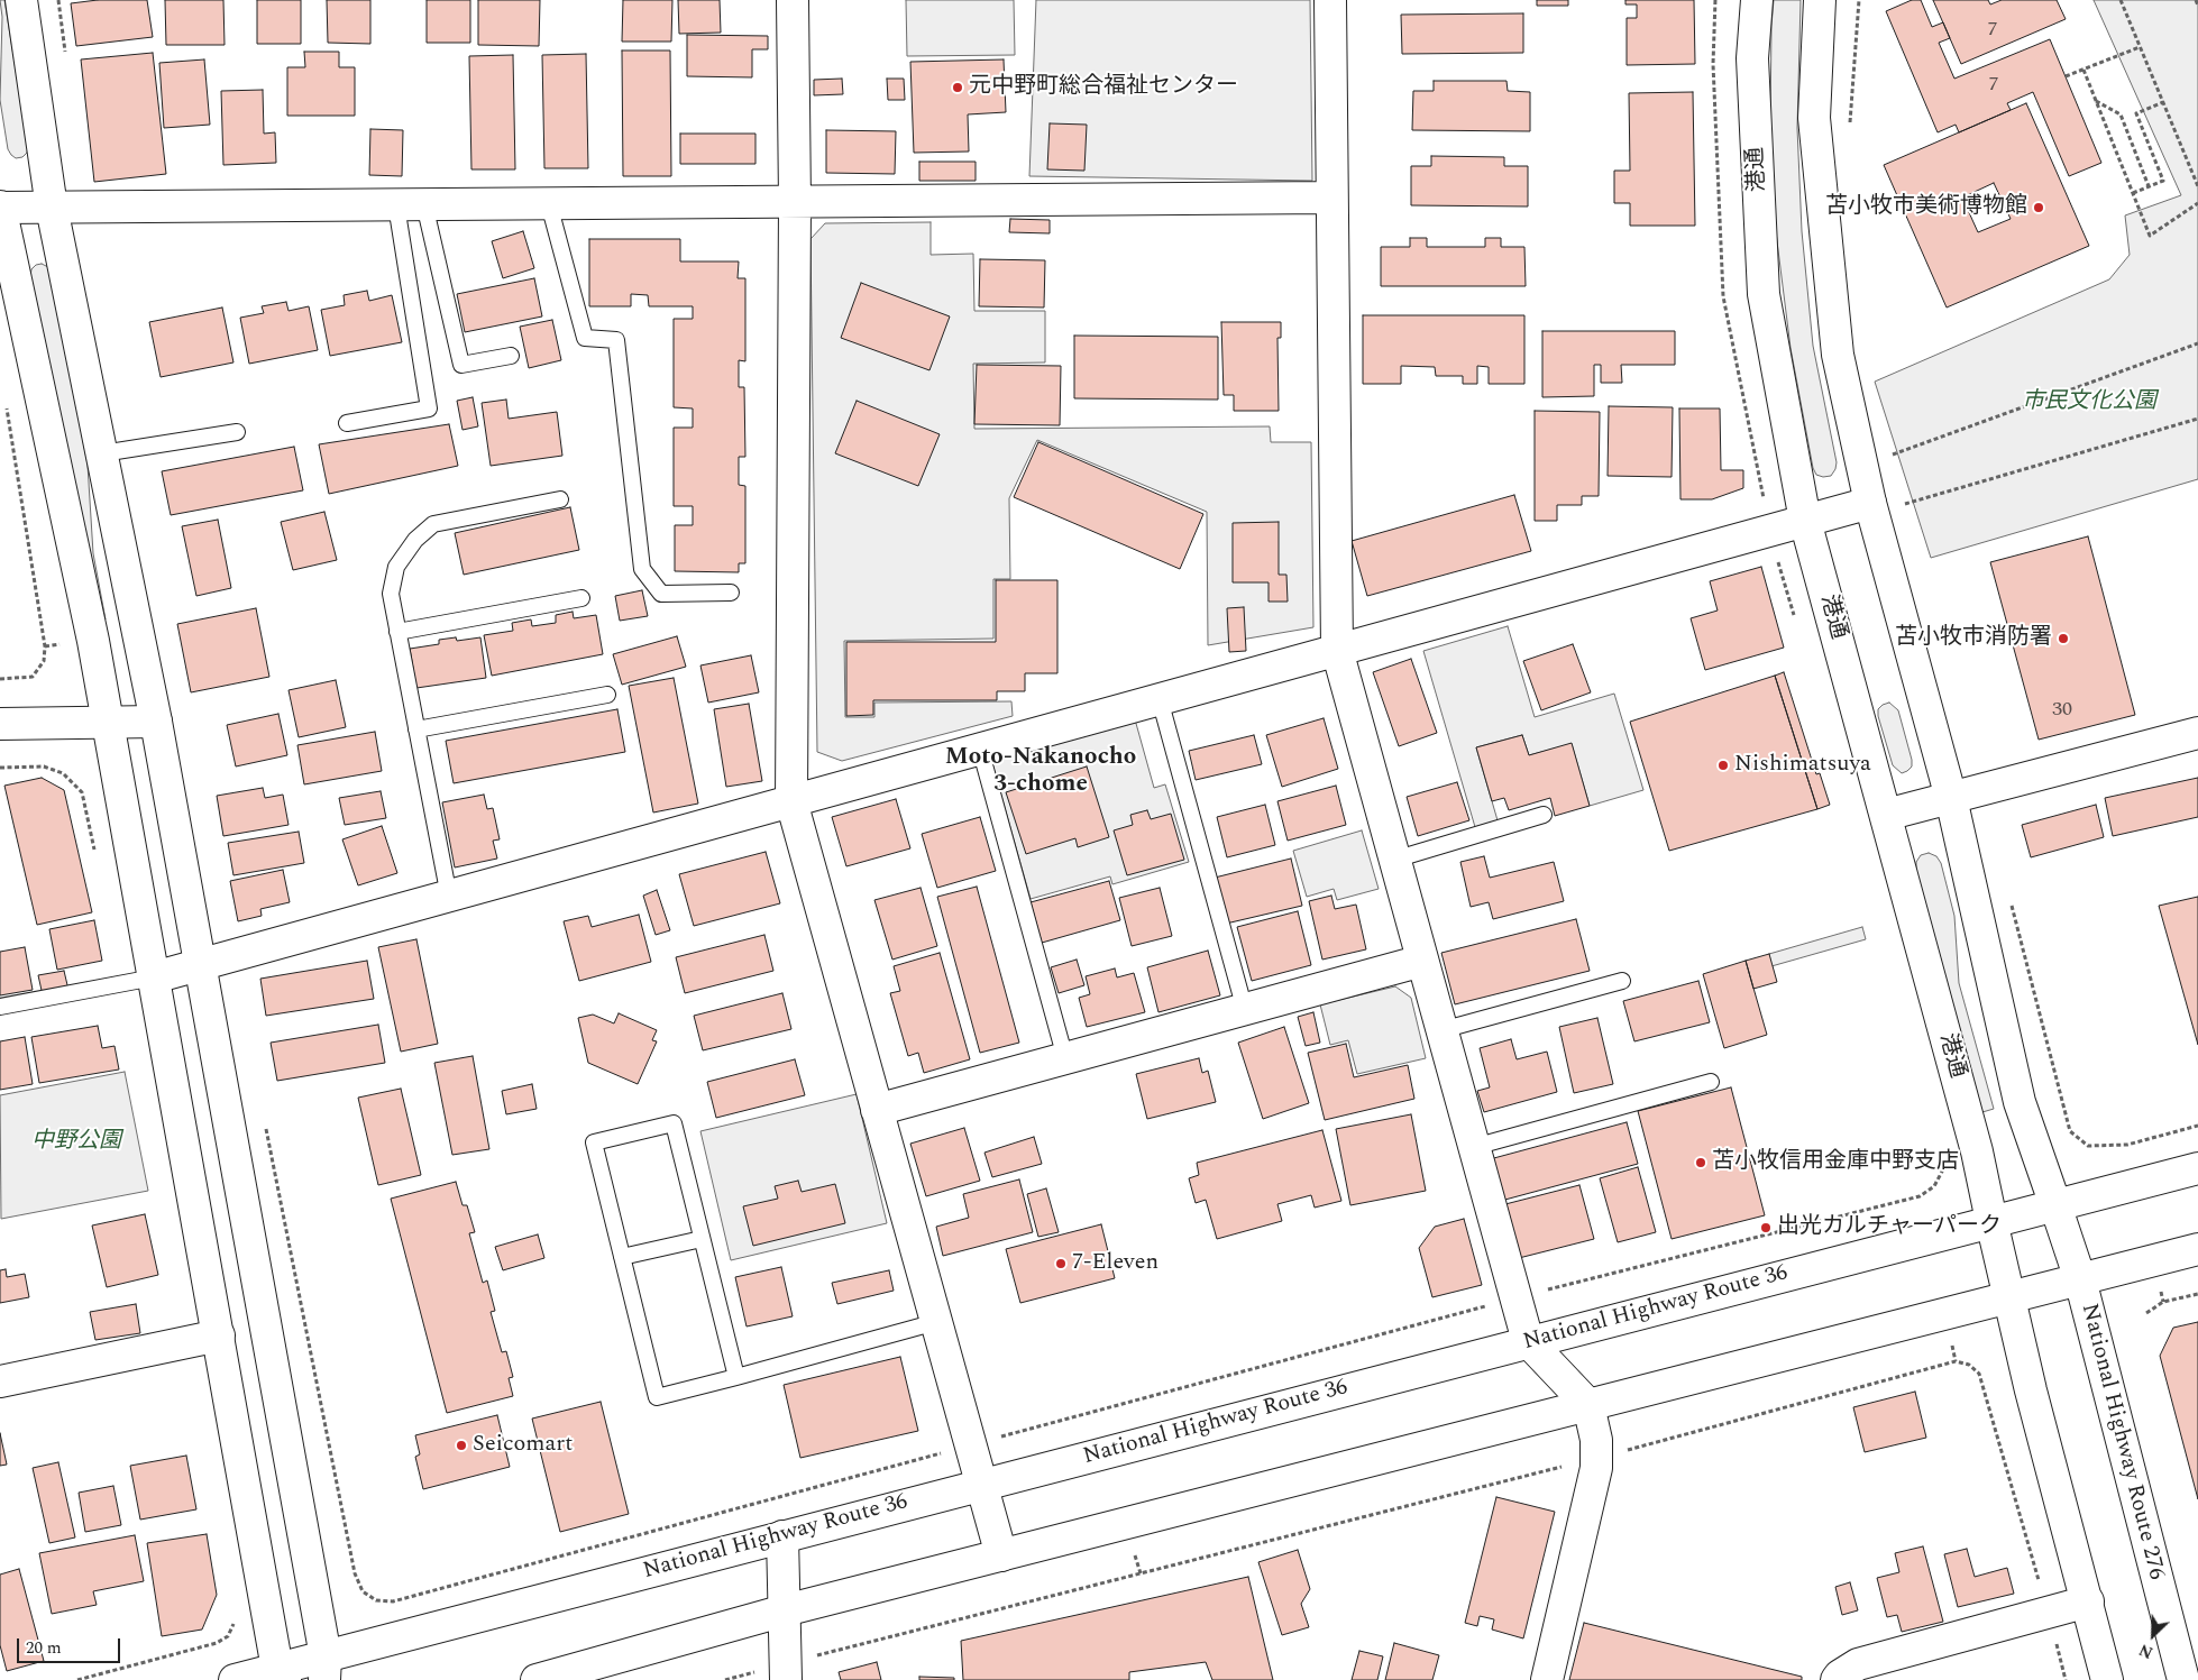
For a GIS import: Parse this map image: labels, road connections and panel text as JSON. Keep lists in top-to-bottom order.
{
  "streets": {
    "main road": ["港通", "National Highway Route 36", "National Highway Route 276"]
  },
  "crossings": [
    ["港通", "National Highway Route 36"],
    ["National Highway Route 36", "National Highway Route 276"]
  ],
  "districts": ["Moto-Nakanocho 3-chome"],
  "parks": ["市民文化公園", "中野公園"],
  "places": [
    "元中野町総合福祉センター",
    "苫小牧市美術博物館",
    "苫小牧市消防署",
    "Nishimatsuya",
    "苫小牧信用金庫中野支店",
    "出光カルチャーパーク",
    "7-Eleven",
    "Seicomart"
  ],
  "house_numbers": ["7", "7", "30"],
  "scale_bar": "20 m",
  "north": "bottom left"
}
